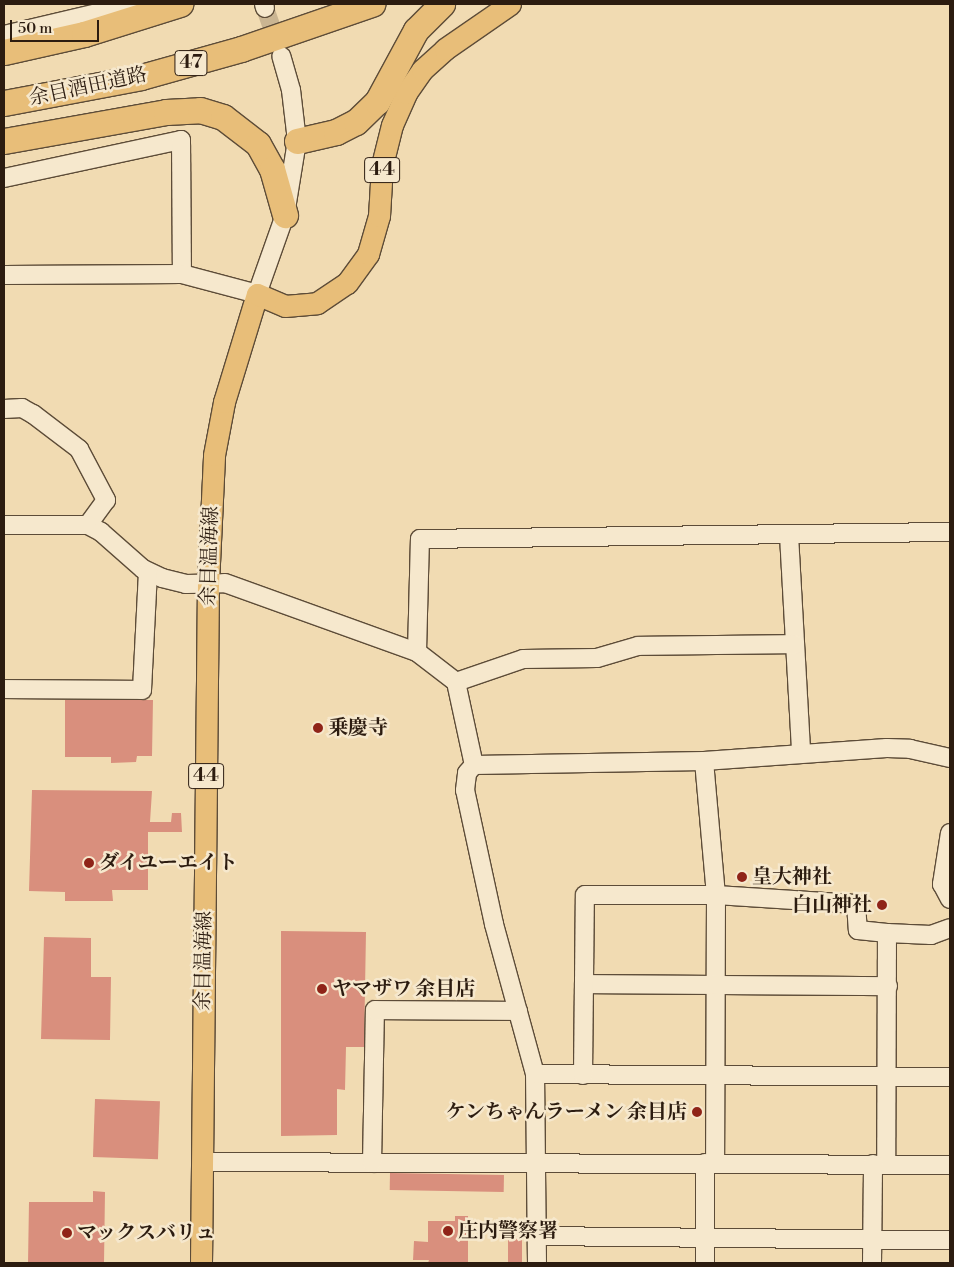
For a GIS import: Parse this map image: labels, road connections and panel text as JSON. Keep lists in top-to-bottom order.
{
  "streets": {
    "highway": ["47", "余目酒田道路"],
    "main road": ["44", "余目温海線"]
  },
  "crossings": [
    ["44", "余目温海線"]
  ],
  "places": [
    "乗慶寺",
    "ダイユーエイト",
    "皇大神社",
    "白山神社",
    "ヤマザワ 余目店",
    "ケンちゃんラーメン 余目店",
    "庄内警察署",
    "マックスバリュ"
  ],
  "scale_bar": "50 m"
}
